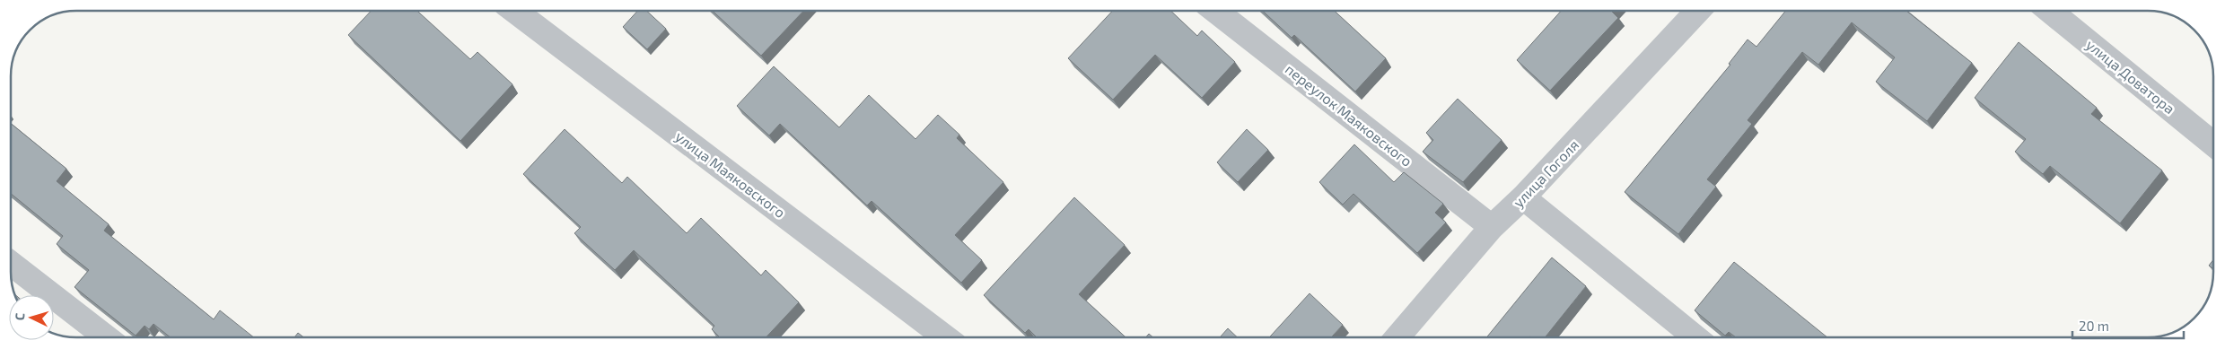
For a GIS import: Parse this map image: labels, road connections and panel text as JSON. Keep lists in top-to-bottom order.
{
  "streets": {
    "street": [
      "улица Доватора",
      "переулок Маяковского",
      "улица Гоголя",
      "улица Маяковского"
    ]
  },
  "crossings": [
    ["переулок Маяковского", "улица Гоголя"]
  ],
  "scale_bar": "20 m",
  "north": "left"
}
